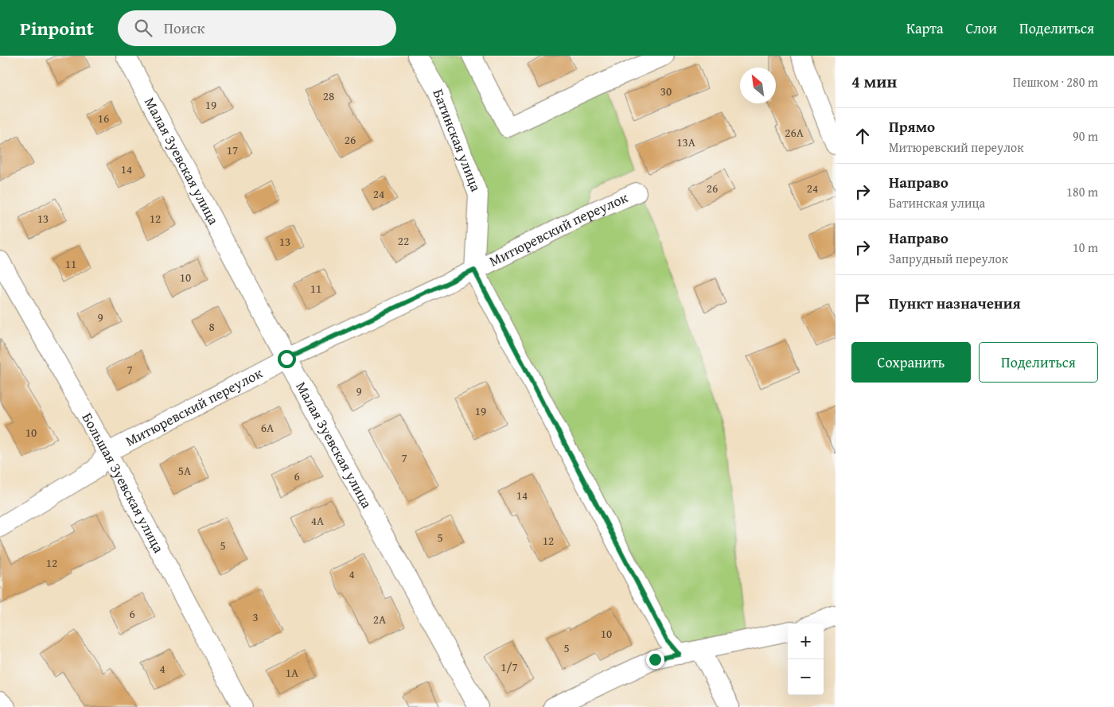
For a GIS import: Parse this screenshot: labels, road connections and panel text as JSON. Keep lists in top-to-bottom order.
{
  "streets": {
    "street": [
      "Батинская улица",
      "Малая Зуевская улица",
      "Митюревский переулок",
      "Большая Зуевская улица"
    ]
  },
  "crossings": [
    ["Батинская улица", "Митюревский переулок"],
    ["Малая Зуевская улица", "Митюревский переулок"],
    ["Митюревский переулок", "Большая Зуевская улица"]
  ],
  "house_numbers": [
    "30",
    "28",
    "19",
    "16",
    "26А",
    "26",
    "13А",
    "17",
    "14",
    "26",
    "24",
    "24",
    "13",
    "12",
    "22",
    "13",
    "11",
    "10",
    "11",
    "9",
    "8",
    "7",
    "9",
    "19",
    "6А",
    "10",
    "7",
    "5А",
    "6",
    "14",
    "4А",
    "5",
    "12",
    "5",
    "12",
    "4",
    "6",
    "3",
    "2А",
    "10",
    "5",
    "1/7",
    "4",
    "1А"
  ],
  "north": "top left",
  "page": {
    "header": "Pinpoint",
    "search": "Поиск",
    "nav": ["Карта", "Слои", "Поделиться"],
    "heading": ["4 мин", "Пешком · 280 m"],
    "list": [
      ["Прямо", "Митюревский переулок", "90 m"],
      ["Направо", "Батинская улица", "180 m"],
      ["Направо", "Запрудный переулок", "10 m"],
      "Пункт назначения"
    ],
    "buttons": ["Сохранить", "Поделиться"],
    "map_buttons": ["+", "−"]
  }
}
